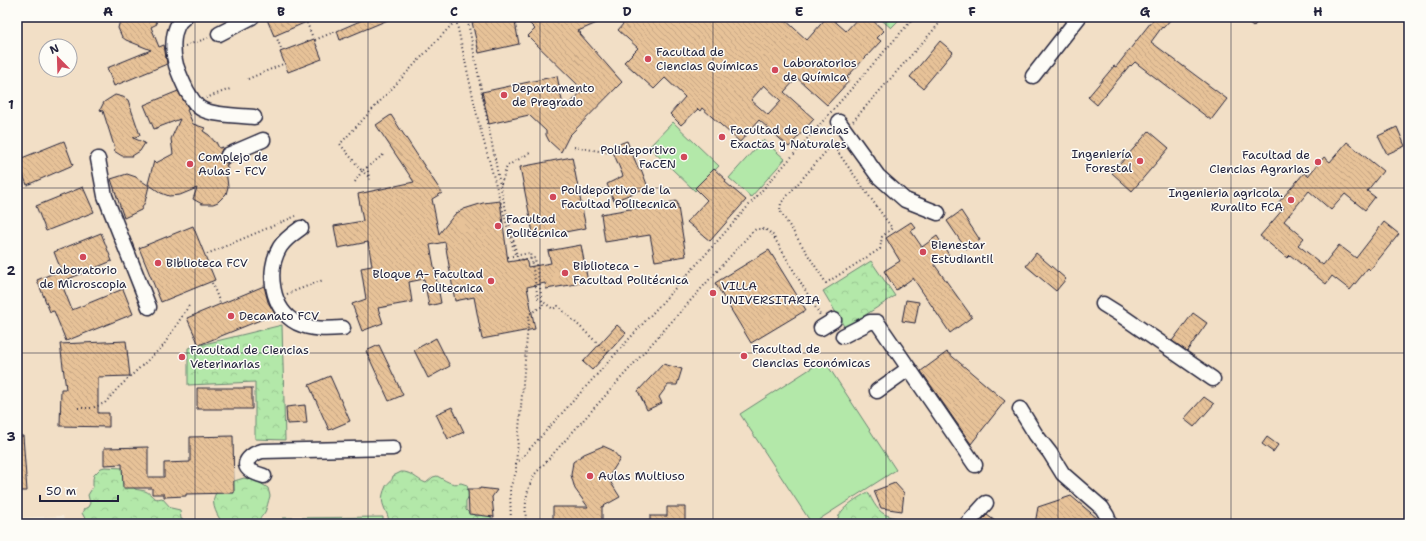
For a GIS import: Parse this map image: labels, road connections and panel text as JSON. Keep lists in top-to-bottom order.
{
  "places": [
    "Facultad de Ciencias Químicas",
    "Laboratorios de Química",
    "Departamento de Pregrado",
    "Facultad de Ciencias Exactas y Naturales",
    "Polideportivo FaCEN",
    "Ingeniería Forestal",
    "Facultad de Ciencias Agrarias",
    "Complejo de Aulas - FCV",
    "Polideportivo de la Facultad Politecnica",
    "Ingenieria agricola. Ruralito FCA",
    "Facultad Politécnica",
    "Bienestar Estudiantil",
    "Laboratorio de Microscopia",
    "Biblioteca FCV",
    "Biblioteca - Facultad Politécnica",
    "Bloque A- Facultad Politecnica",
    "VILLA UNIVERSITARIA",
    "Decanato FCV",
    "Facultad de Ciencias Económicas",
    "Facultad de Ciencias Veterinarias",
    "Aulas Multiuso"
  ],
  "scale_bar": "50 m",
  "north": "top left",
  "grid": {
    "columns": [
      "A",
      "B",
      "C",
      "D",
      "E",
      "F",
      "G",
      "H"
    ],
    "rows": ["1", "2", "3"]
  }
}
